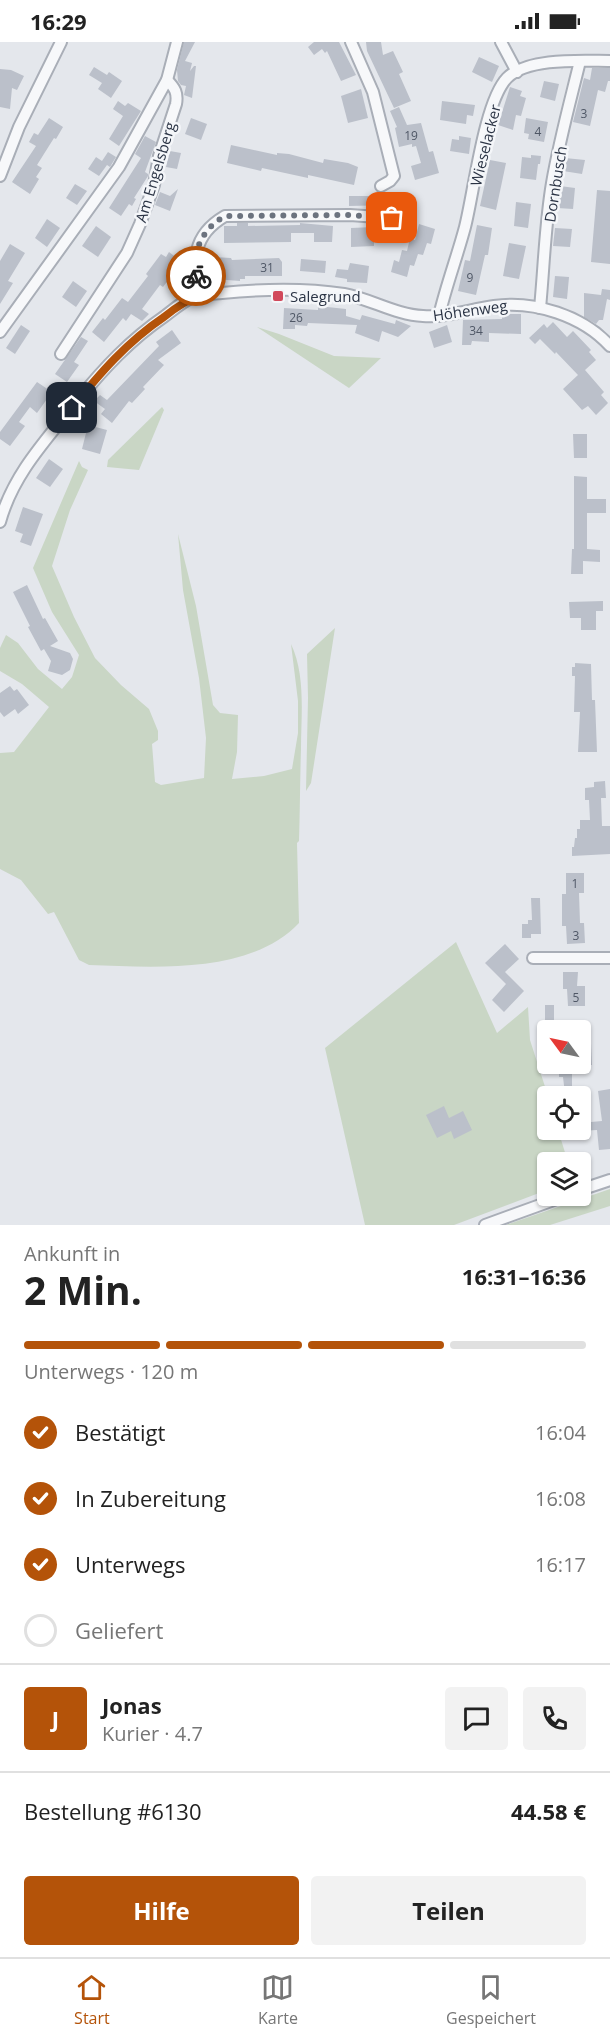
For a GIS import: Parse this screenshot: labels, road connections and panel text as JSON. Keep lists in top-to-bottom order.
{
  "streets": {
    "street": [
      "Wieselacker",
      "Am Engelsberg",
      "Dornbusch",
      "Höhenweg"
    ]
  },
  "crossings": [
    ["Wieselacker", "Höhenweg"],
    ["Dornbusch", "Höhenweg"]
  ],
  "places": {
    "transit": ["Salegrund"]
  },
  "house_numbers": [
    "3",
    "4",
    "19",
    "31",
    "9",
    "26",
    "34",
    "1",
    "3",
    "5"
  ],
  "north": "top left",
  "page": {
    "status": "16:29",
    "heading": ["2 Min.", "Ankunft in", "16:31–16:36"],
    "panel": [
      "Jonas",
      "Kurier · 4.7",
      "Bestellung #6130",
      "44.58 €"
    ],
    "bar": "Unterwegs · 120 m",
    "list": [
      ["Bestätigt", "16:04"],
      ["In Zubereitung", "16:08"],
      ["Unterwegs", "16:17"],
      "Geliefert"
    ],
    "round": "J",
    "buttons": ["Hilfe", "Teilen"],
    "tabs": ["Start", "Karte", "Gespeichert"]
  }
}
